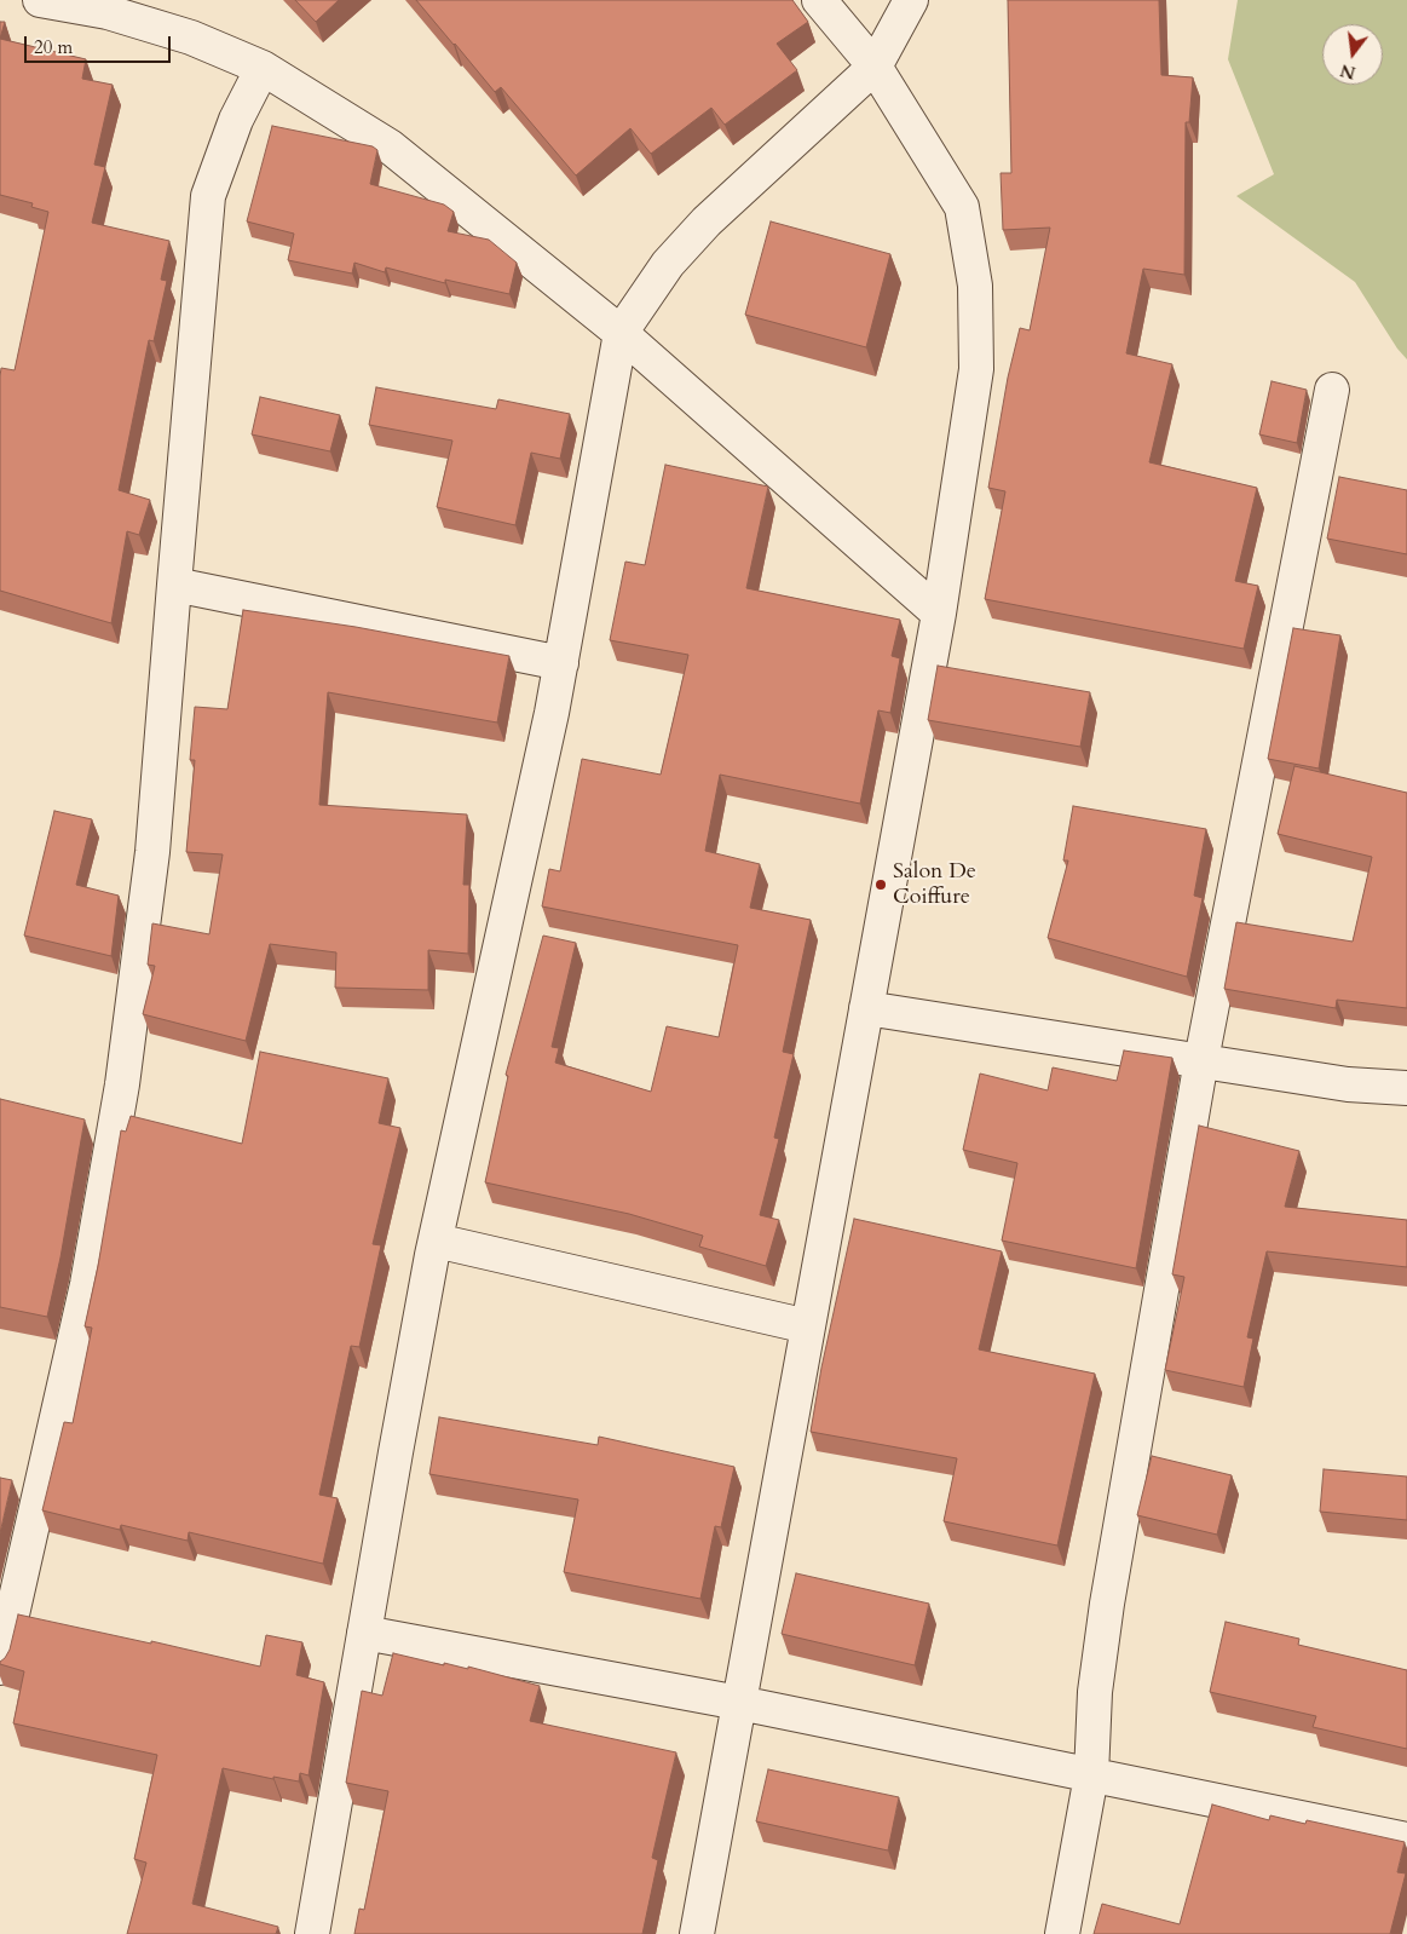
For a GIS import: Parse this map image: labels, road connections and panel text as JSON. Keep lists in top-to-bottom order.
{
  "places": ["Salon De Coiffure"],
  "scale_bar": "20 m",
  "north": "bottom"
}
